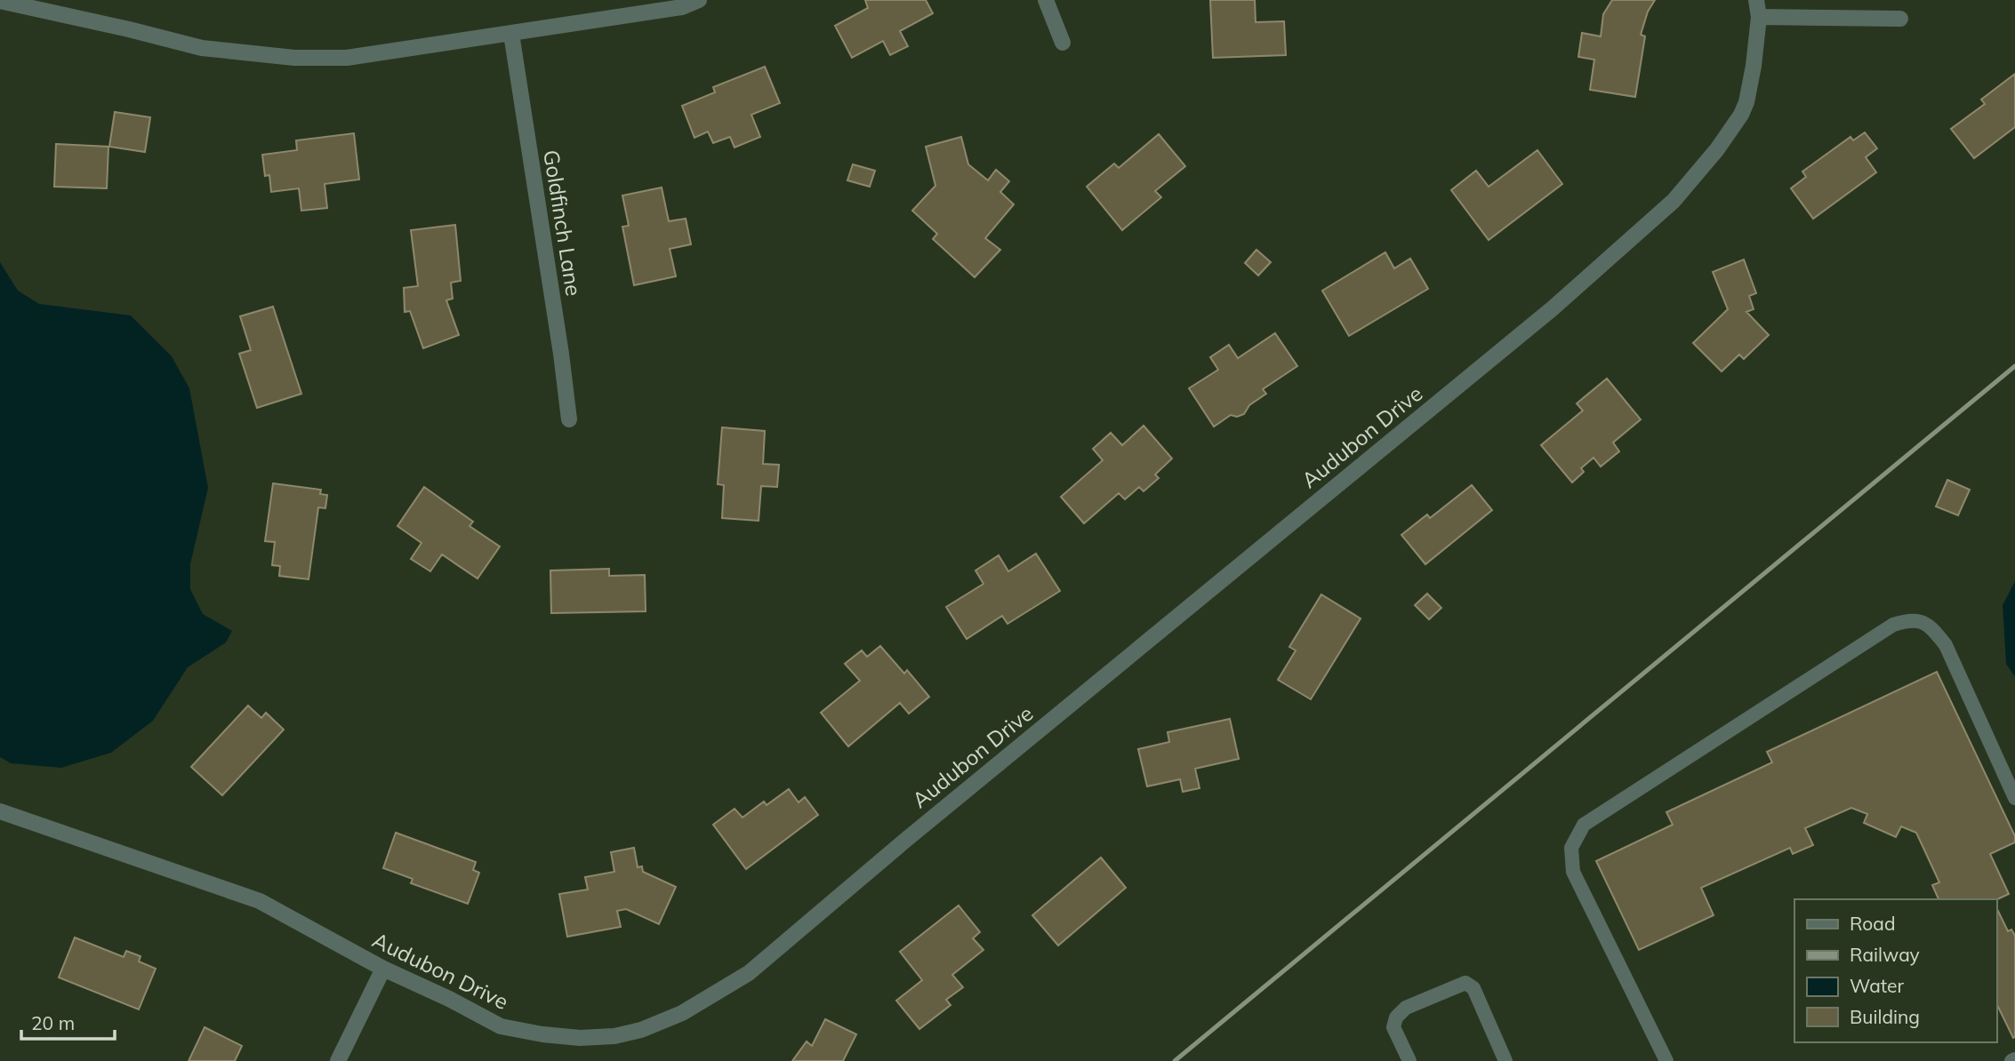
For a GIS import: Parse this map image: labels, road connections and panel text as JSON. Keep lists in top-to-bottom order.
{
  "streets": {
    "street": ["Goldfinch Lane", "Audubon Drive"]
  },
  "legend": [
    "Road",
    "Railway",
    "Water",
    "Building"
  ],
  "scale_bar": "20 m"
}
